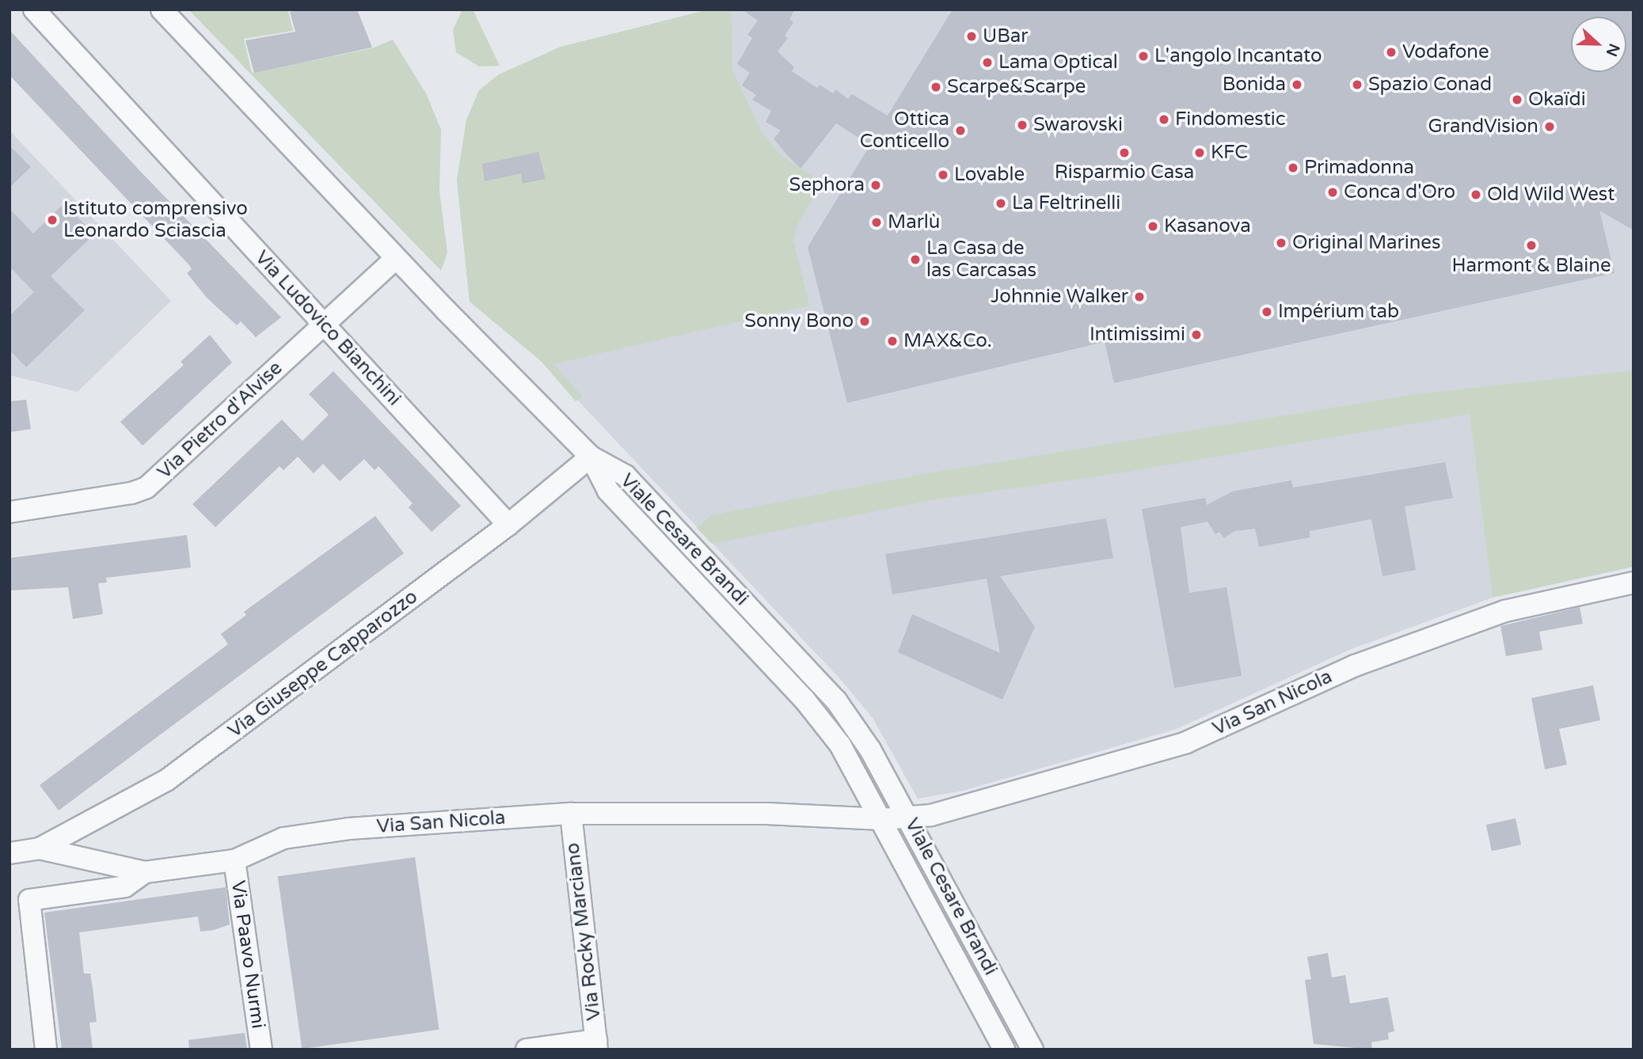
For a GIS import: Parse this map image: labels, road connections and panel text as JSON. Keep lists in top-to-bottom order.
{
  "streets": {
    "street": [
      "Via Ludovico Bianchini",
      "Via Pietro d'Alvise",
      "Viale Cesare Brandi",
      "Via Giuseppe Capparozzo",
      "Via San Nicola",
      "Via Rocky Marciano",
      "Via Paavo Nurmi"
    ]
  },
  "crossings": [
    ["Via Ludovico Bianchini", "Via Pietro d'Alvise"],
    ["Via Ludovico Bianchini", "Via Giuseppe Capparozzo"],
    ["Viale Cesare Brandi", "Via Giuseppe Capparozzo"],
    ["Viale Cesare Brandi", "Via San Nicola"],
    ["Via Giuseppe Capparozzo", "Via San Nicola"],
    ["Via San Nicola", "Via Rocky Marciano"],
    ["Via San Nicola", "Via Paavo Nurmi"]
  ],
  "places": [
    "UBar",
    "Vodafone",
    "L'angolo Incantato",
    "Lama Optical",
    "Bonida",
    "Spazio Conad",
    "Scarpe&Scarpe",
    "Okaïdi",
    "Findomestic",
    "Swarovski",
    "GrandVision",
    "Ottica Conticello",
    "Risparmio Casa",
    "KFC",
    "Primadonna",
    "Lovable",
    "Sephora",
    "Conca d'Oro",
    "Old Wild West",
    "La Feltrinelli",
    "Istituto comprensivo Leonardo Sciascia",
    "Marlù",
    "Kasanova",
    "Original Marines",
    "Harmont & Blaine",
    "La Casa de las Carcasas",
    "Johnnie Walker",
    "Impérium tab",
    "Sonny Bono",
    "Intimissimi",
    "MAX&Co."
  ],
  "north": "right"
}
